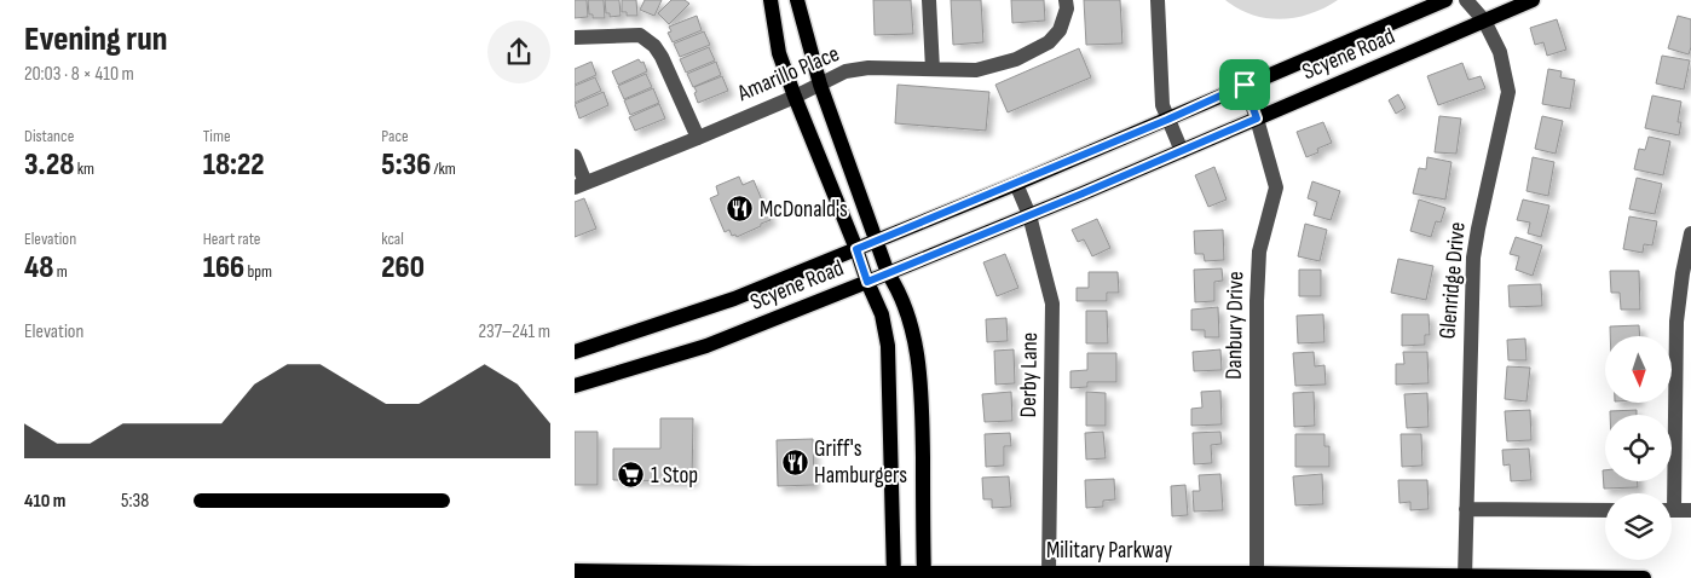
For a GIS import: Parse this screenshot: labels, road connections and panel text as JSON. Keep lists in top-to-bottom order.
{
  "streets": {
    "main road": ["Scyene Road", "Military Parkway"],
    "street": [
      "Amarillo Place",
      "Glenridge Drive",
      "Danbury Drive",
      "Derby Lane"
    ]
  },
  "crossings": [
    ["Scyene Road", "Glenridge Drive"],
    ["Scyene Road", "Danbury Drive"],
    ["Scyene Road", "Derby Lane"],
    ["Glenridge Drive", "Military Parkway"],
    ["Danbury Drive", "Military Parkway"],
    ["Derby Lane", "Military Parkway"]
  ],
  "places": {
    "restaurant": ["McDonald's", "Griff's Hamburgers"],
    "supermarket": ["1 Stop"]
  },
  "north": "bottom",
  "page": {
    "heading": ["Evening run", "20:03 · 8 × 410 m"],
    "stats": [
      ["Distance", "3.28 km"],
      ["Time", "18:22"],
      ["Pace", "5:36 /km"],
      ["Elevation", "48 m"],
      ["Heart rate", "166 bpm"],
      ["kcal", "260"]
    ],
    "chart": ["Elevation", "237–241 m"],
    "list": [
      {
        "name": "410 m",
        "note": "5:38"
      }
    ]
  }
}
